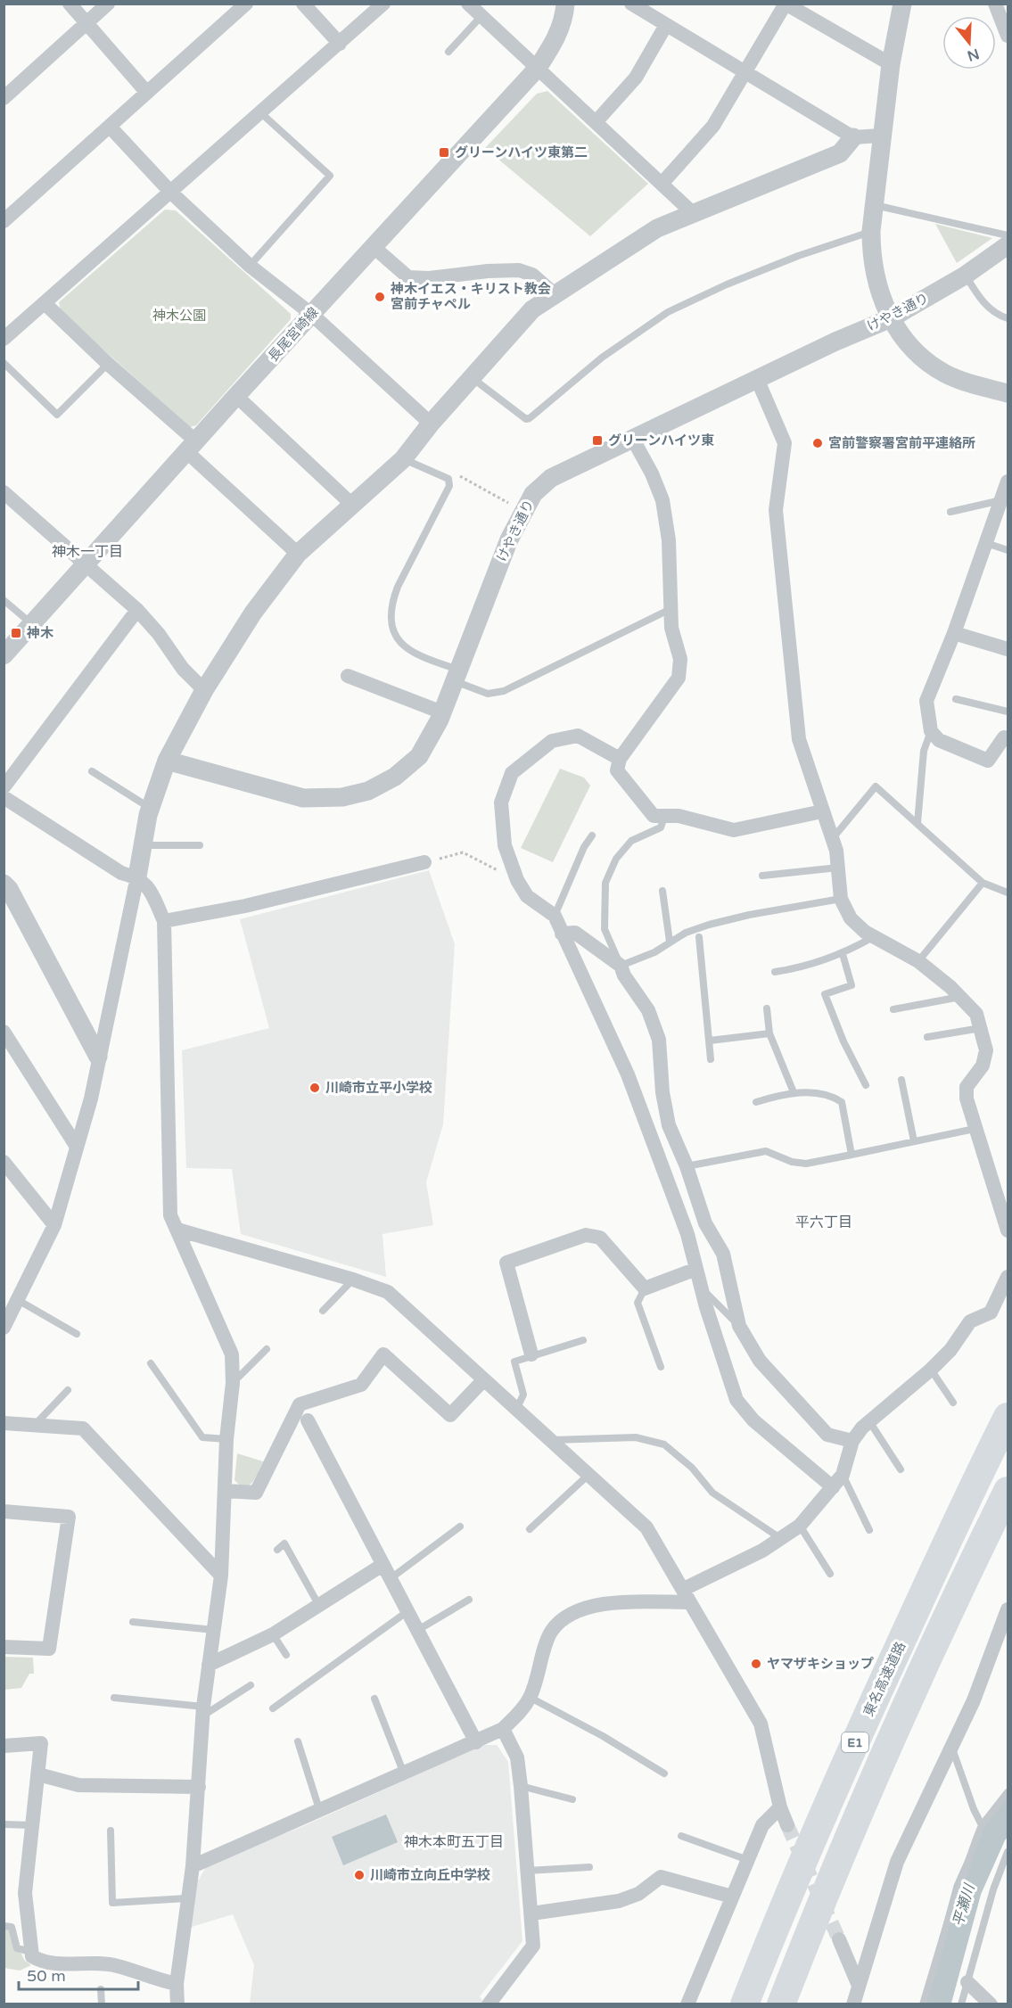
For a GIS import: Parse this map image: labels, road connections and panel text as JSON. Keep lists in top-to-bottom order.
{
  "streets": {
    "highway": ["東名高速道路", "E1"],
    "street": ["けやき通り", "長尾宮崎線"]
  },
  "districts": ["神木一丁目", "平六丁目", "神木本町五丁目"],
  "water": ["平瀬川"],
  "parks": ["神木公園"],
  "places": {
    "transit": ["グリーンハイツ東第二", "グリーンハイツ東", "神木"],
    "other": [
      "神木イエス・キリスト教会 宮前チャペル",
      "宮前警察署宮前平連絡所",
      "川崎市立平小学校",
      "ヤマザキショップ",
      "川崎市立向丘中学校"
    ]
  },
  "scale_bar": "50 m",
  "north": "bottom"
}
